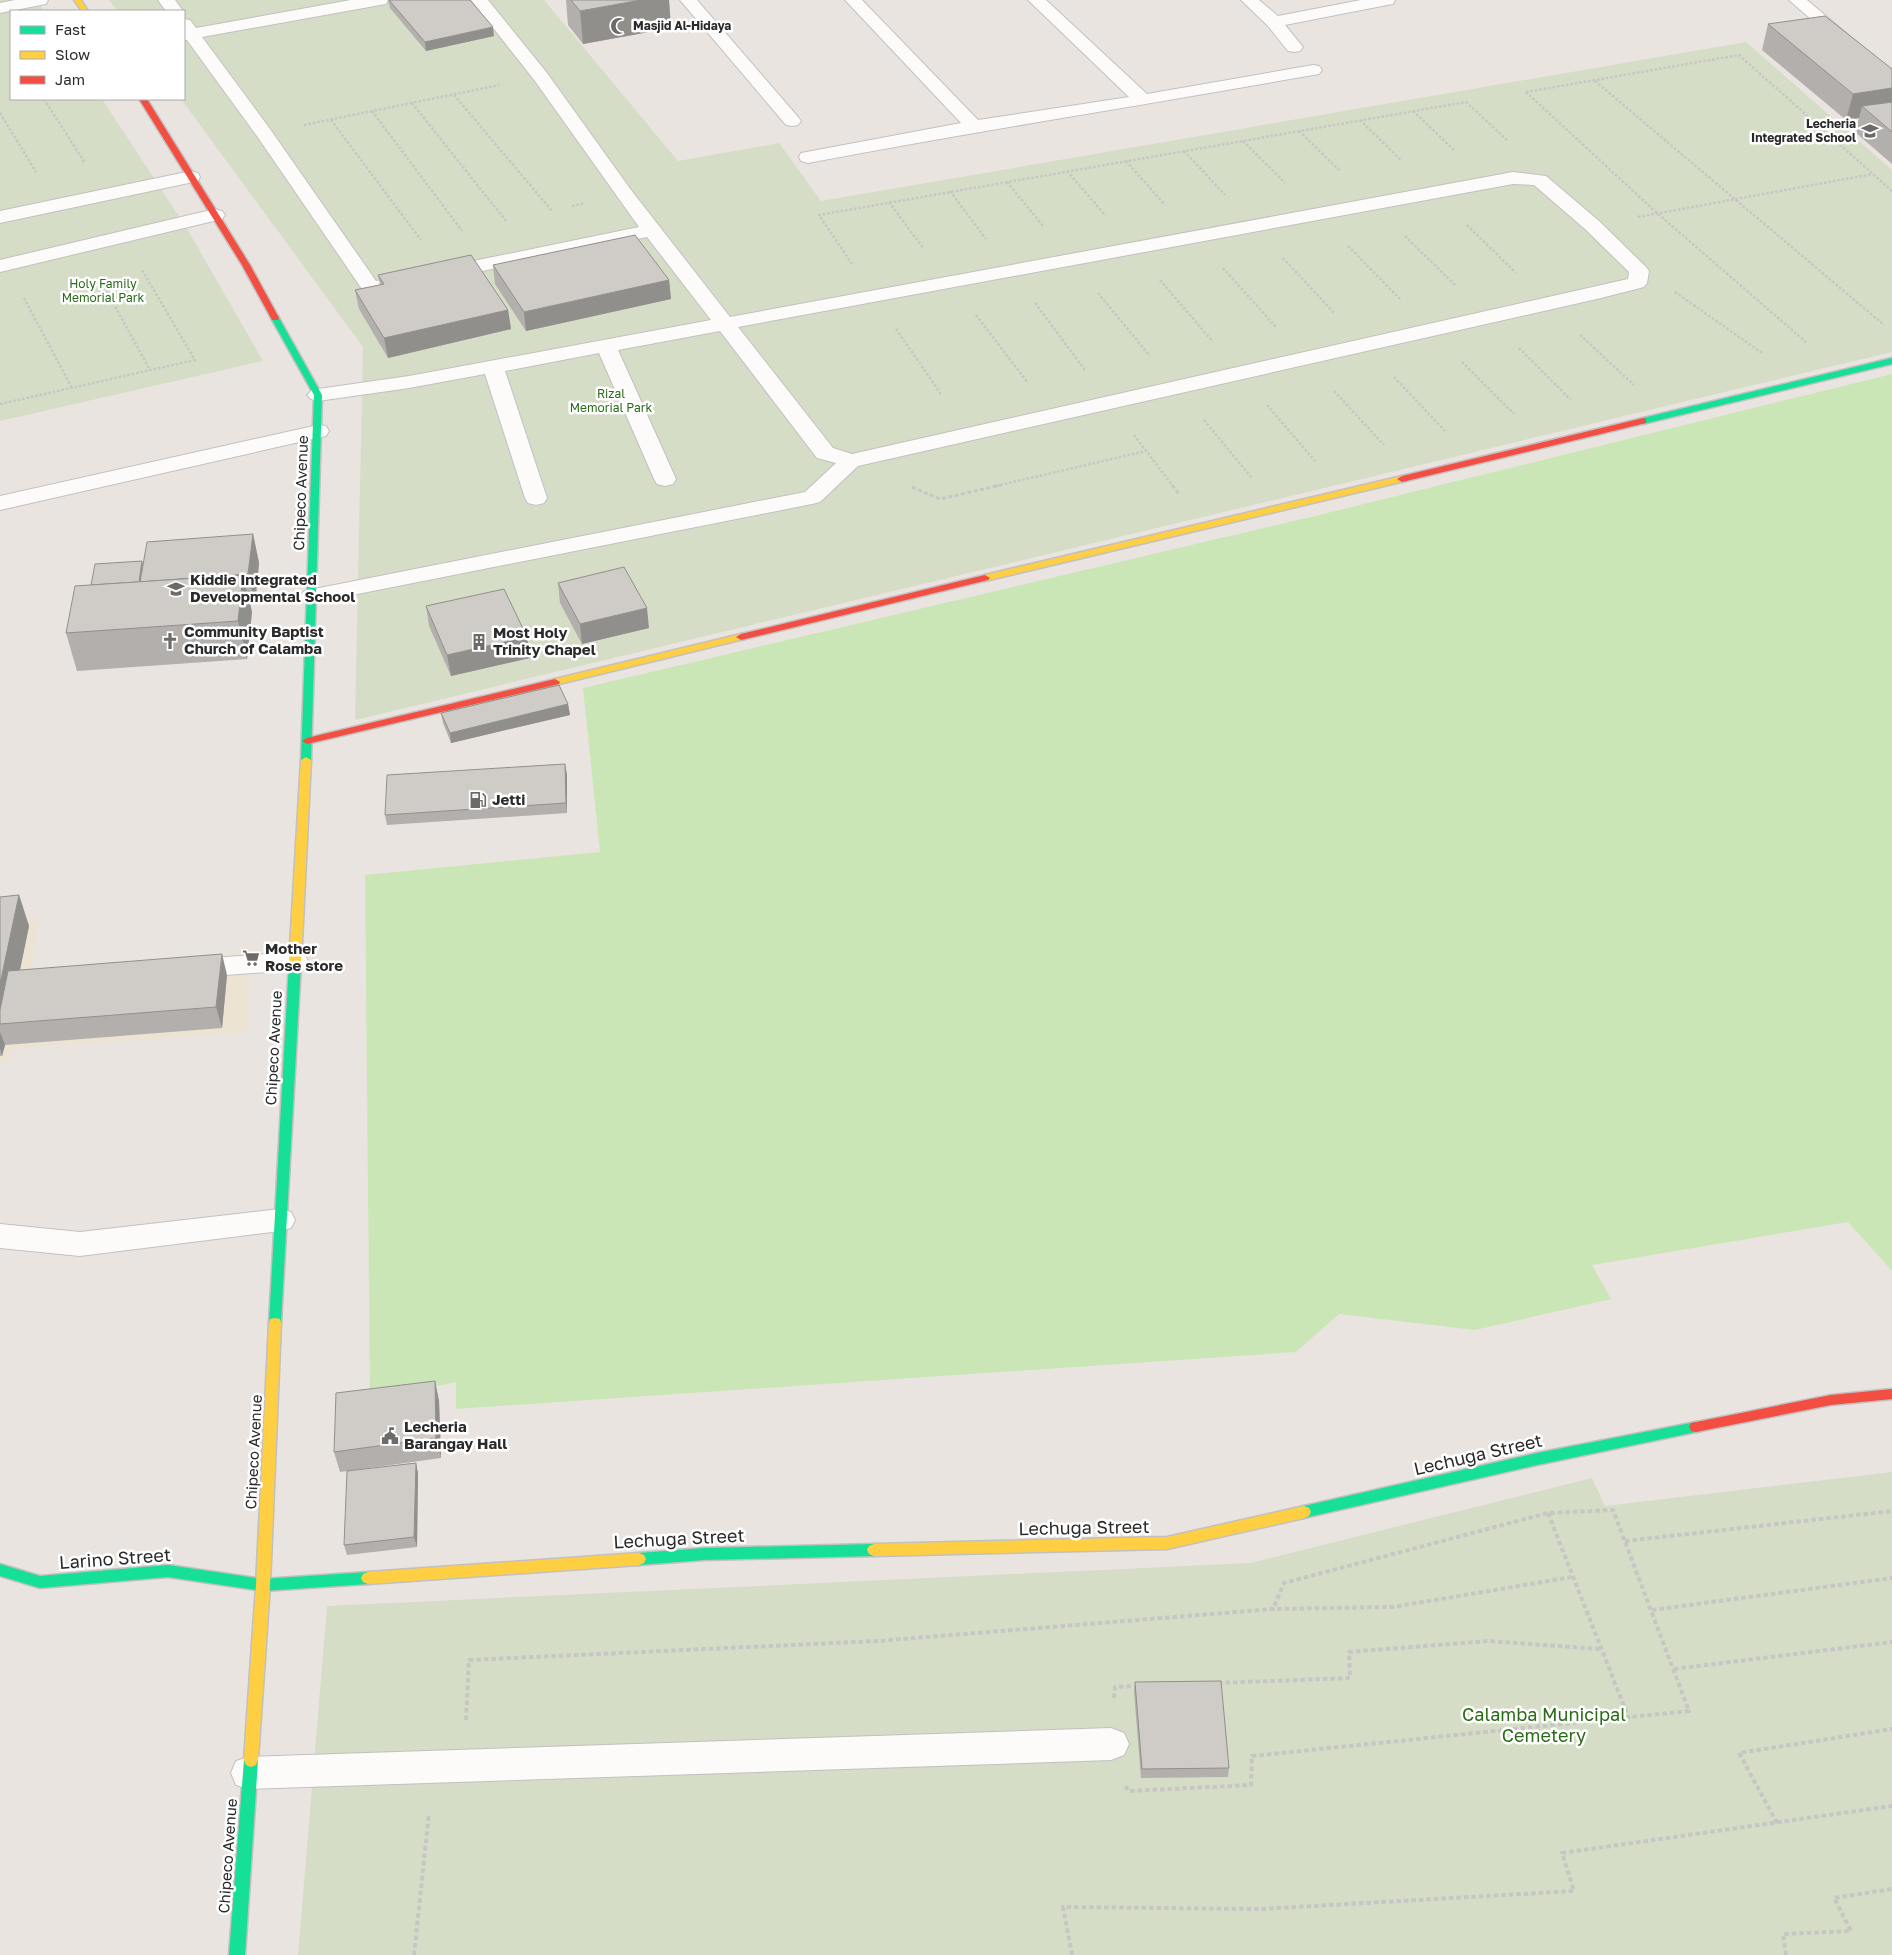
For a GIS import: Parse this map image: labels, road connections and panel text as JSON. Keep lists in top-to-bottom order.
{
  "streets": {
    "street": ["Chipeco Avenue", "Lechuga Street", "Larino Street"]
  },
  "crossings": [
    ["Chipeco Avenue", "Lechuga Street"],
    ["Chipeco Avenue", "Larino Street"],
    ["Lechuga Street", "Larino Street"]
  ],
  "parks": ["Holy Family Memorial Park", "Rizal Memorial Park", "Calamba Municipal Cemetery"],
  "places": {
    "mosque": ["Masjid Al-Hidaya"],
    "school or university": ["Lecheria Integrated School", "Kiddie Integrated Developmental School"],
    "church": ["Community Baptist Church of Calamba"],
    "building": ["Most Holy Trinity Chapel"],
    "fuel station": ["Jetti"],
    "supermarket": ["Mother Rose store"],
    "public building": ["Lecheria Barangay Hall"]
  },
  "legend": ["Fast", "Slow", "Jam"]
}
